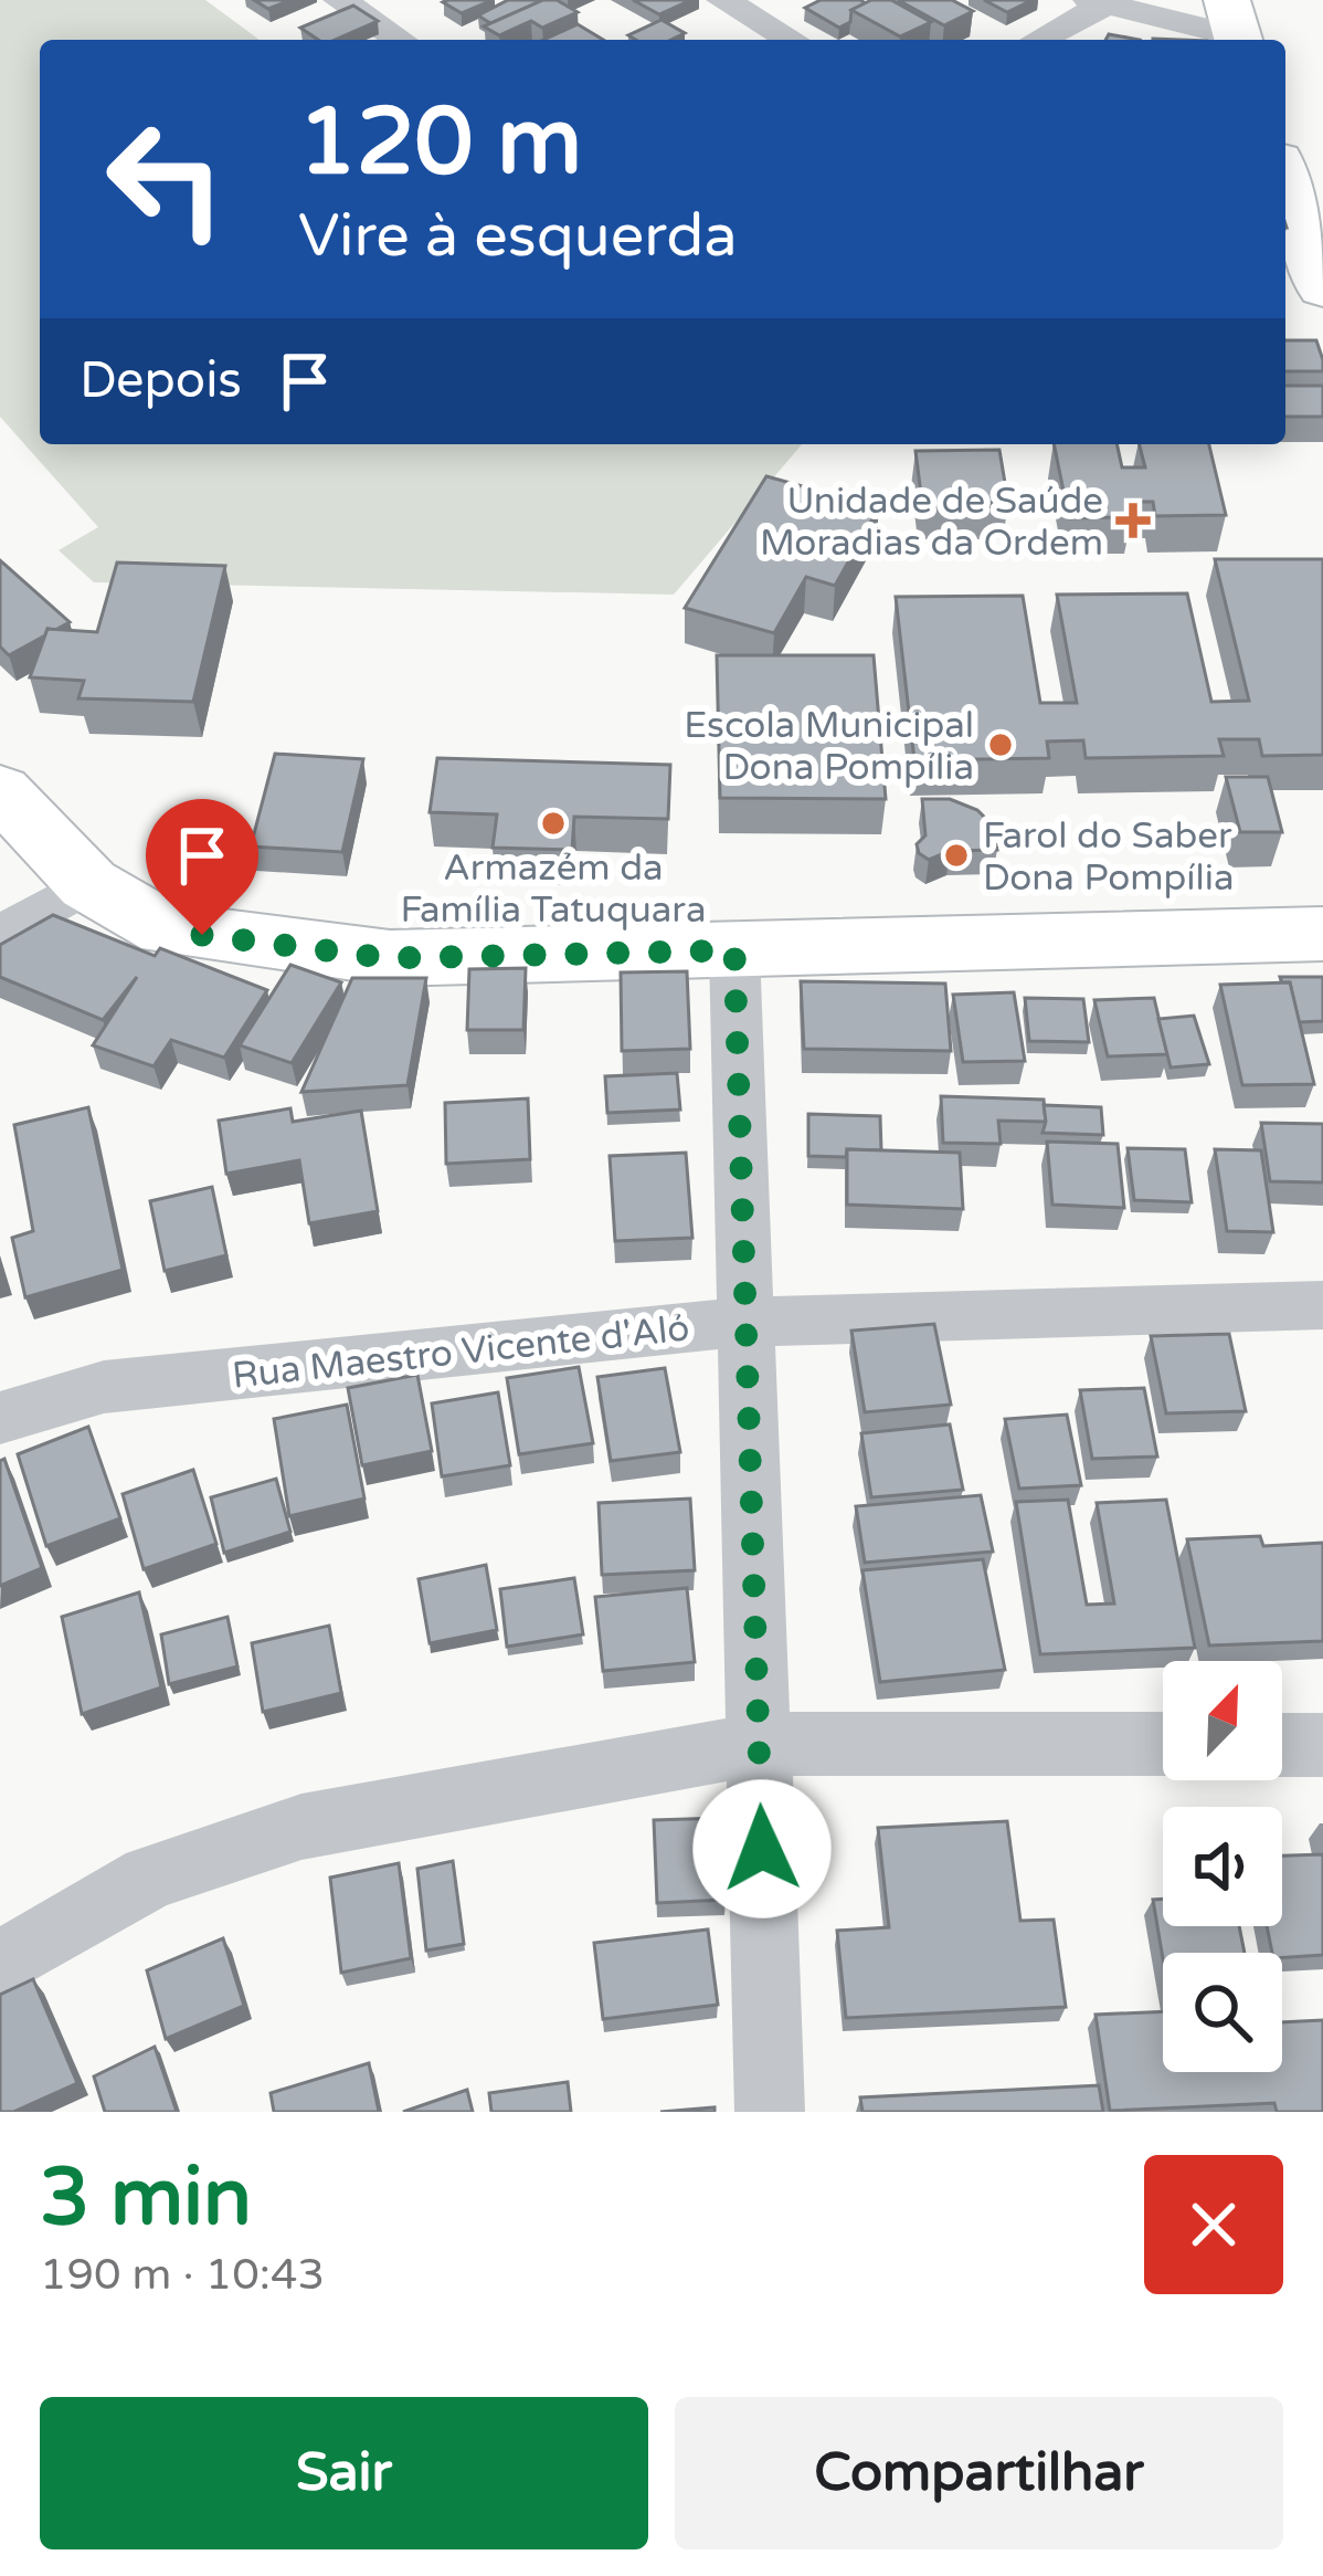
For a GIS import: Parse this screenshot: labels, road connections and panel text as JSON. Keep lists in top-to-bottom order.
{
  "streets": {
    "street": ["Rua Maestro Vicente d'Aló"]
  },
  "places": {
    "health": ["Unidade de Saúde Moradias da Ordem"],
    "other": ["Escola Municipal Dona Pompília", "Armazém da Família Tatuquara", "Farol do Saber Dona Pompília"]
  },
  "north": "top right",
  "page": {
    "turn": ["120 m", "Vire à esquerda"],
    "then": "Depois",
    "heading": ["3 min", "190 m · 10:43"],
    "buttons": ["Sair", "Compartilhar"]
  }
}
